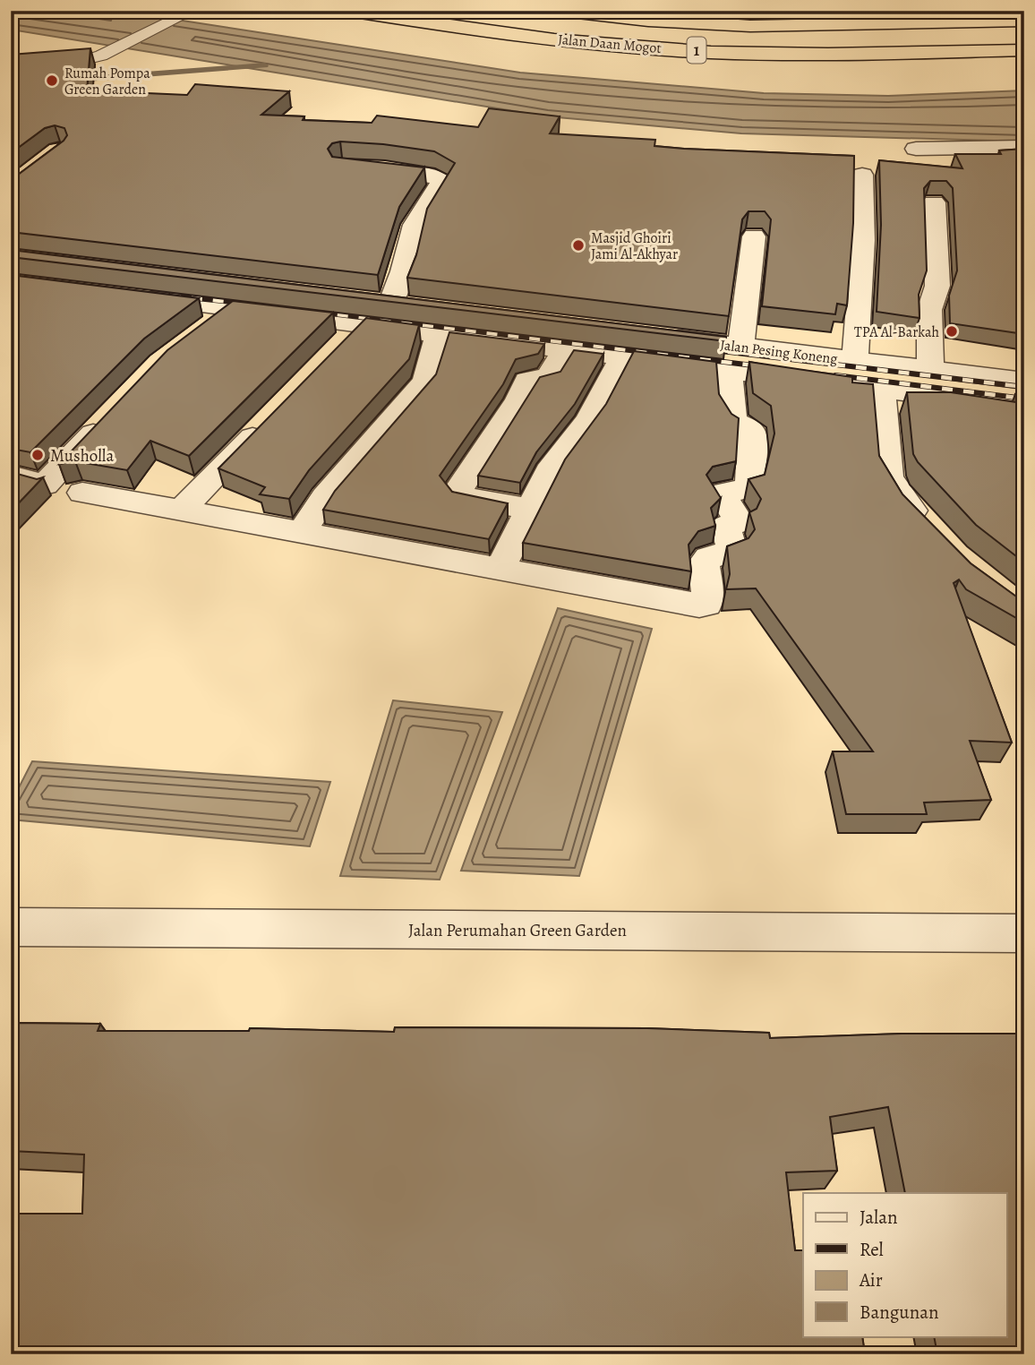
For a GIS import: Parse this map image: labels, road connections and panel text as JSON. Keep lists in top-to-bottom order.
{
  "streets": {
    "highway": ["Jalan Daan Mogot", "1"],
    "street": ["Jalan Pesing Koneng", "Jalan Perumahan Green Garden"]
  },
  "places": [
    "Rumah Pompa Green Garden",
    "Masjid Ghoiri Jami Al-Akhyar",
    "TPA Al-Barkah",
    "Musholla"
  ],
  "legend": [
    "Jalan",
    "Rel",
    "Air",
    "Bangunan"
  ]
}
